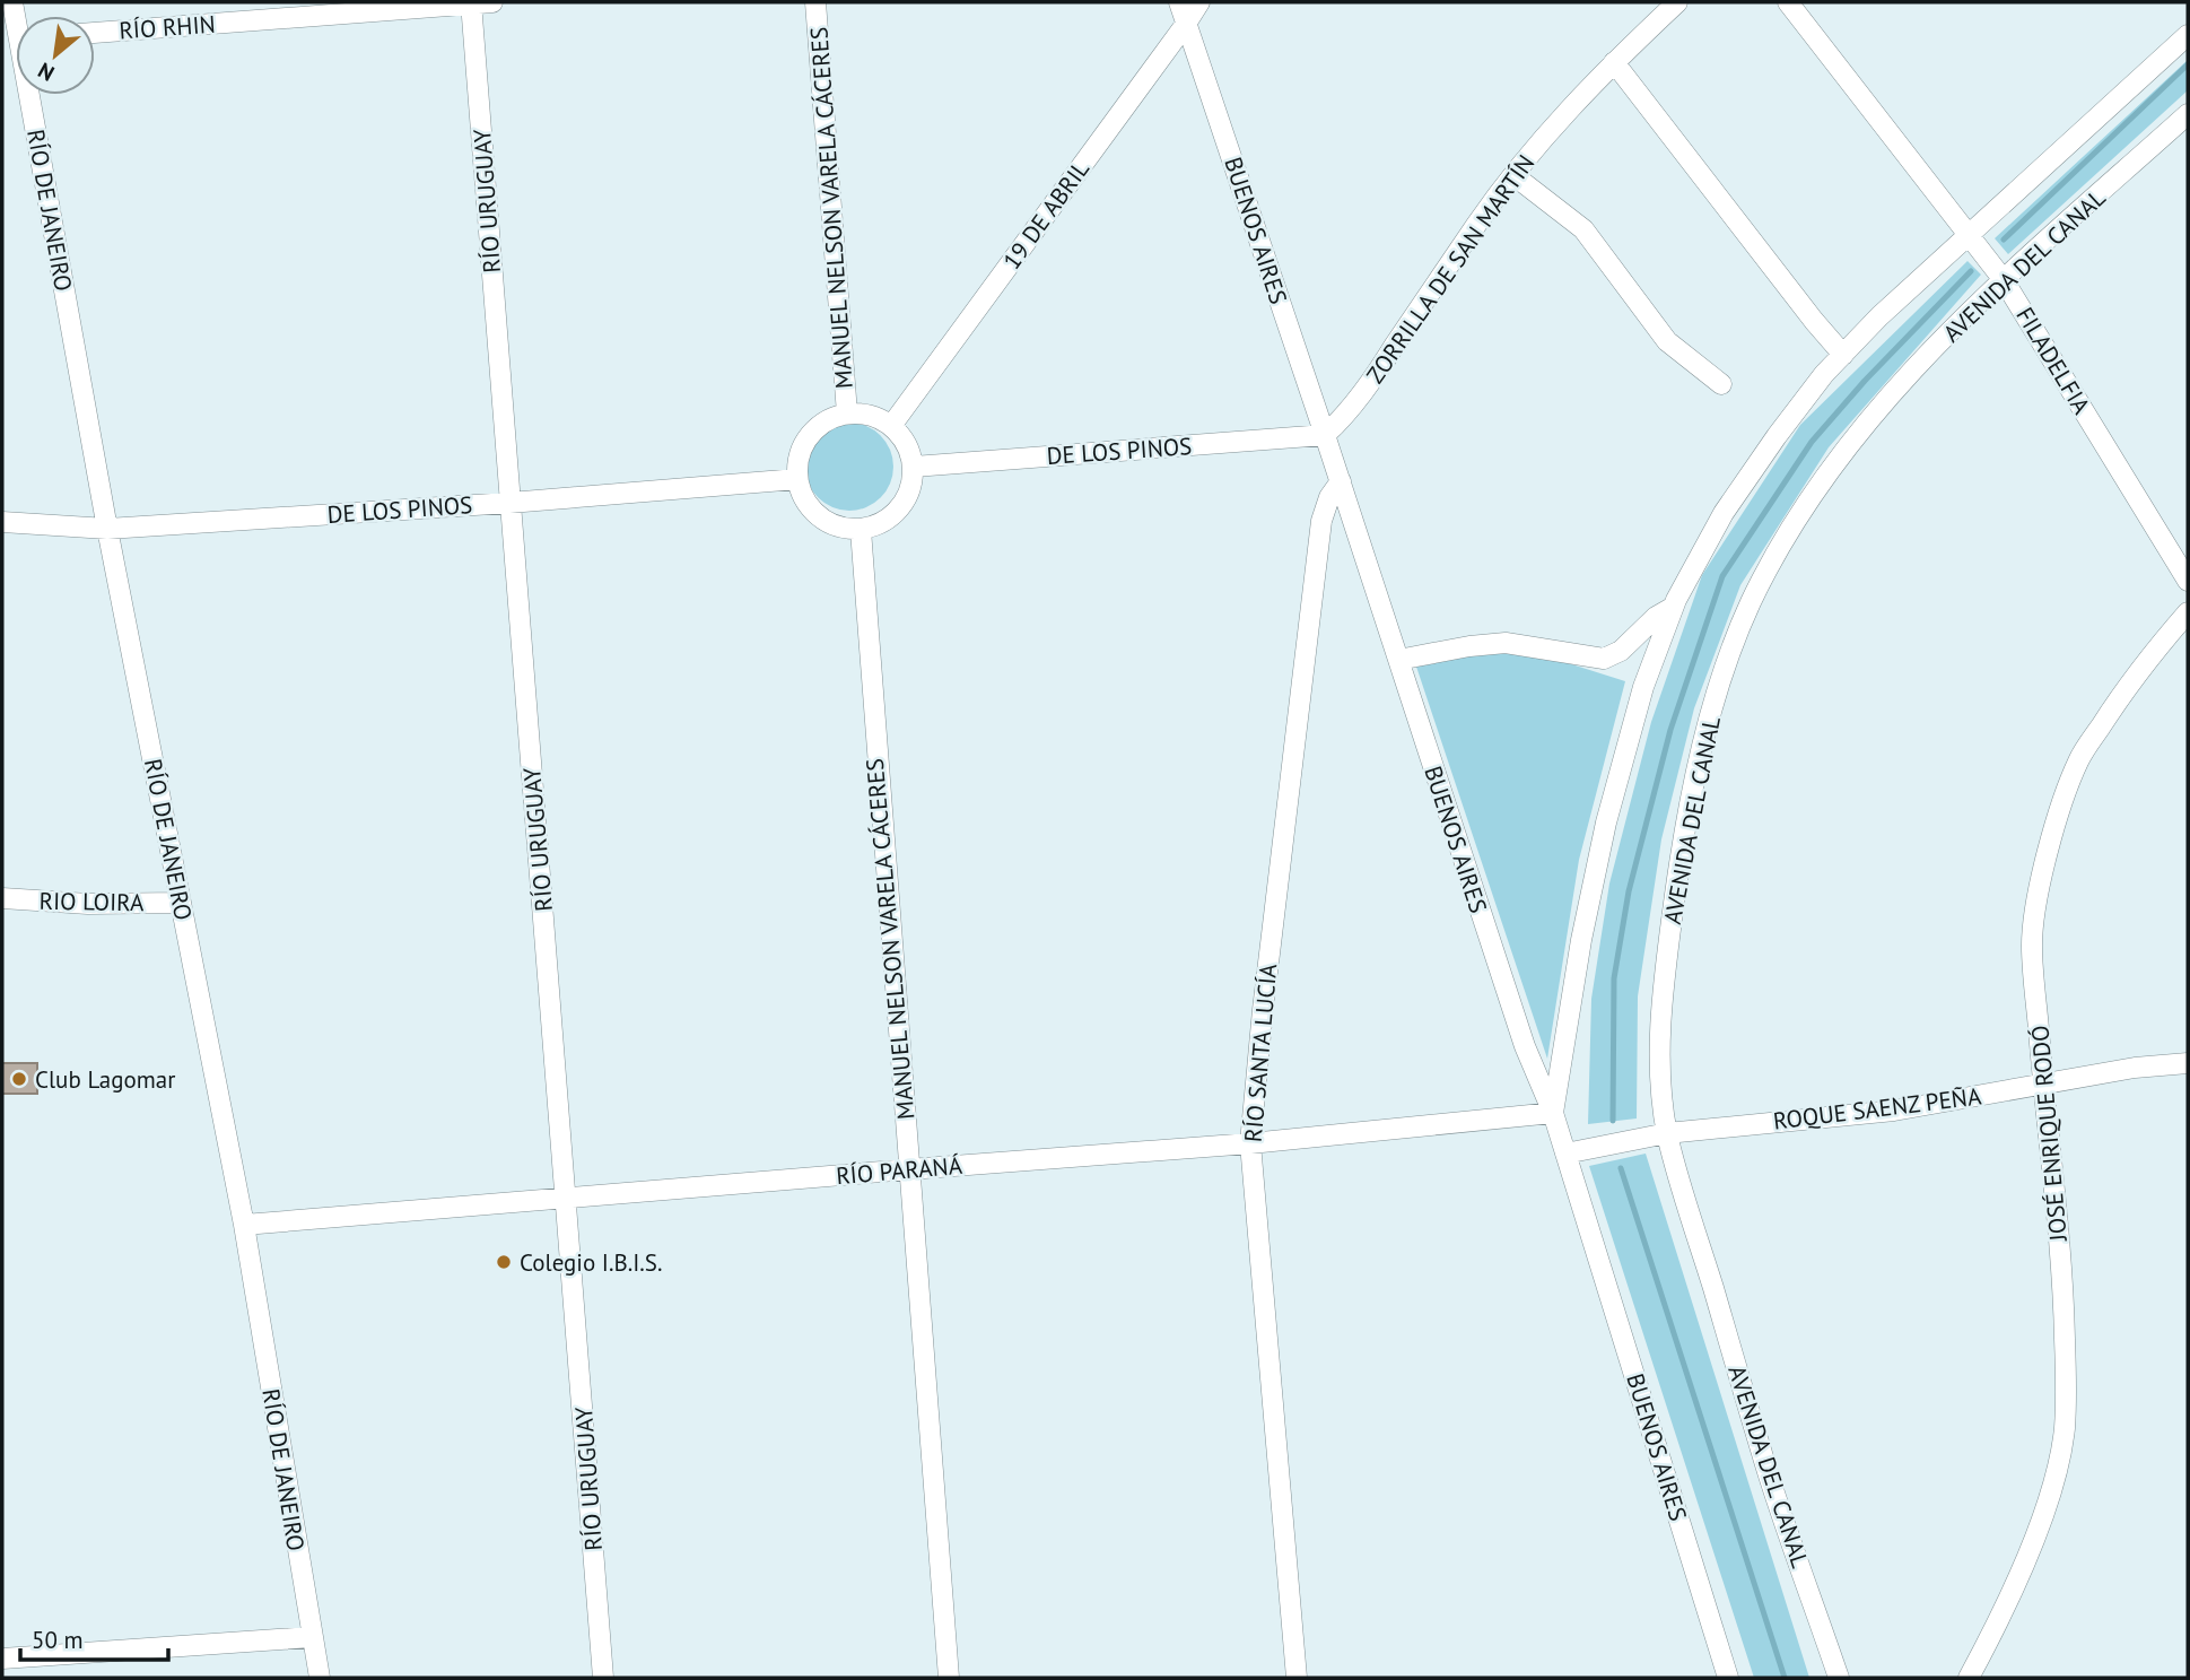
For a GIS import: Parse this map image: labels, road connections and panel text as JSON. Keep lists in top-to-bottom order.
{
  "streets": {
    "street": [
      "RÍO RHIN",
      "RÍO URUGUAY",
      "MANUEL NELSON VARELA CÁCERES",
      "RÍO DE JANEIRO",
      "19 DE ABRIL",
      "BUENOS AIRES",
      "AVENIDA DEL CANAL",
      "ZORRILLA DE SAN MARTÍN",
      "FILADELFIA",
      "DE LOS PINOS",
      "RIO LOIRA",
      "RÍO SANTA LUCÍA",
      "ROQUE SAENZ PEÑA",
      "JOSÉ ENRIQUE RODÓ",
      "RÍO PARANÁ"
    ]
  },
  "crossings": [
    ["RÍO RHIN", "RÍO URUGUAY"],
    ["RÍO URUGUAY", "DE LOS PINOS"],
    ["RÍO URUGUAY", "RÍO PARANÁ"],
    ["MANUEL NELSON VARELA CÁCERES", "19 DE ABRIL"],
    ["MANUEL NELSON VARELA CÁCERES", "DE LOS PINOS"],
    ["MANUEL NELSON VARELA CÁCERES", "RÍO PARANÁ"],
    ["RÍO DE JANEIRO", "DE LOS PINOS"],
    ["RÍO DE JANEIRO", "RIO LOIRA"],
    ["RÍO DE JANEIRO", "RÍO PARANÁ"],
    ["19 DE ABRIL", "BUENOS AIRES"],
    ["19 DE ABRIL", "DE LOS PINOS"],
    ["BUENOS AIRES", "ZORRILLA DE SAN MARTÍN"],
    ["BUENOS AIRES", "DE LOS PINOS"],
    ["BUENOS AIRES", "RÍO SANTA LUCÍA"],
    ["BUENOS AIRES", "ROQUE SAENZ PEÑA"],
    ["BUENOS AIRES", "RÍO PARANÁ"],
    ["AVENIDA DEL CANAL", "FILADELFIA"],
    ["AVENIDA DEL CANAL", "ROQUE SAENZ PEÑA"],
    ["ZORRILLA DE SAN MARTÍN", "DE LOS PINOS"],
    ["RÍO SANTA LUCÍA", "RÍO PARANÁ"],
    ["ROQUE SAENZ PEÑA", "JOSÉ ENRIQUE RODÓ"]
  ],
  "places": ["Club Lagomar", "Colegio I.B.I.S."],
  "scale_bar": "50 m",
  "north": "bottom left"
}
